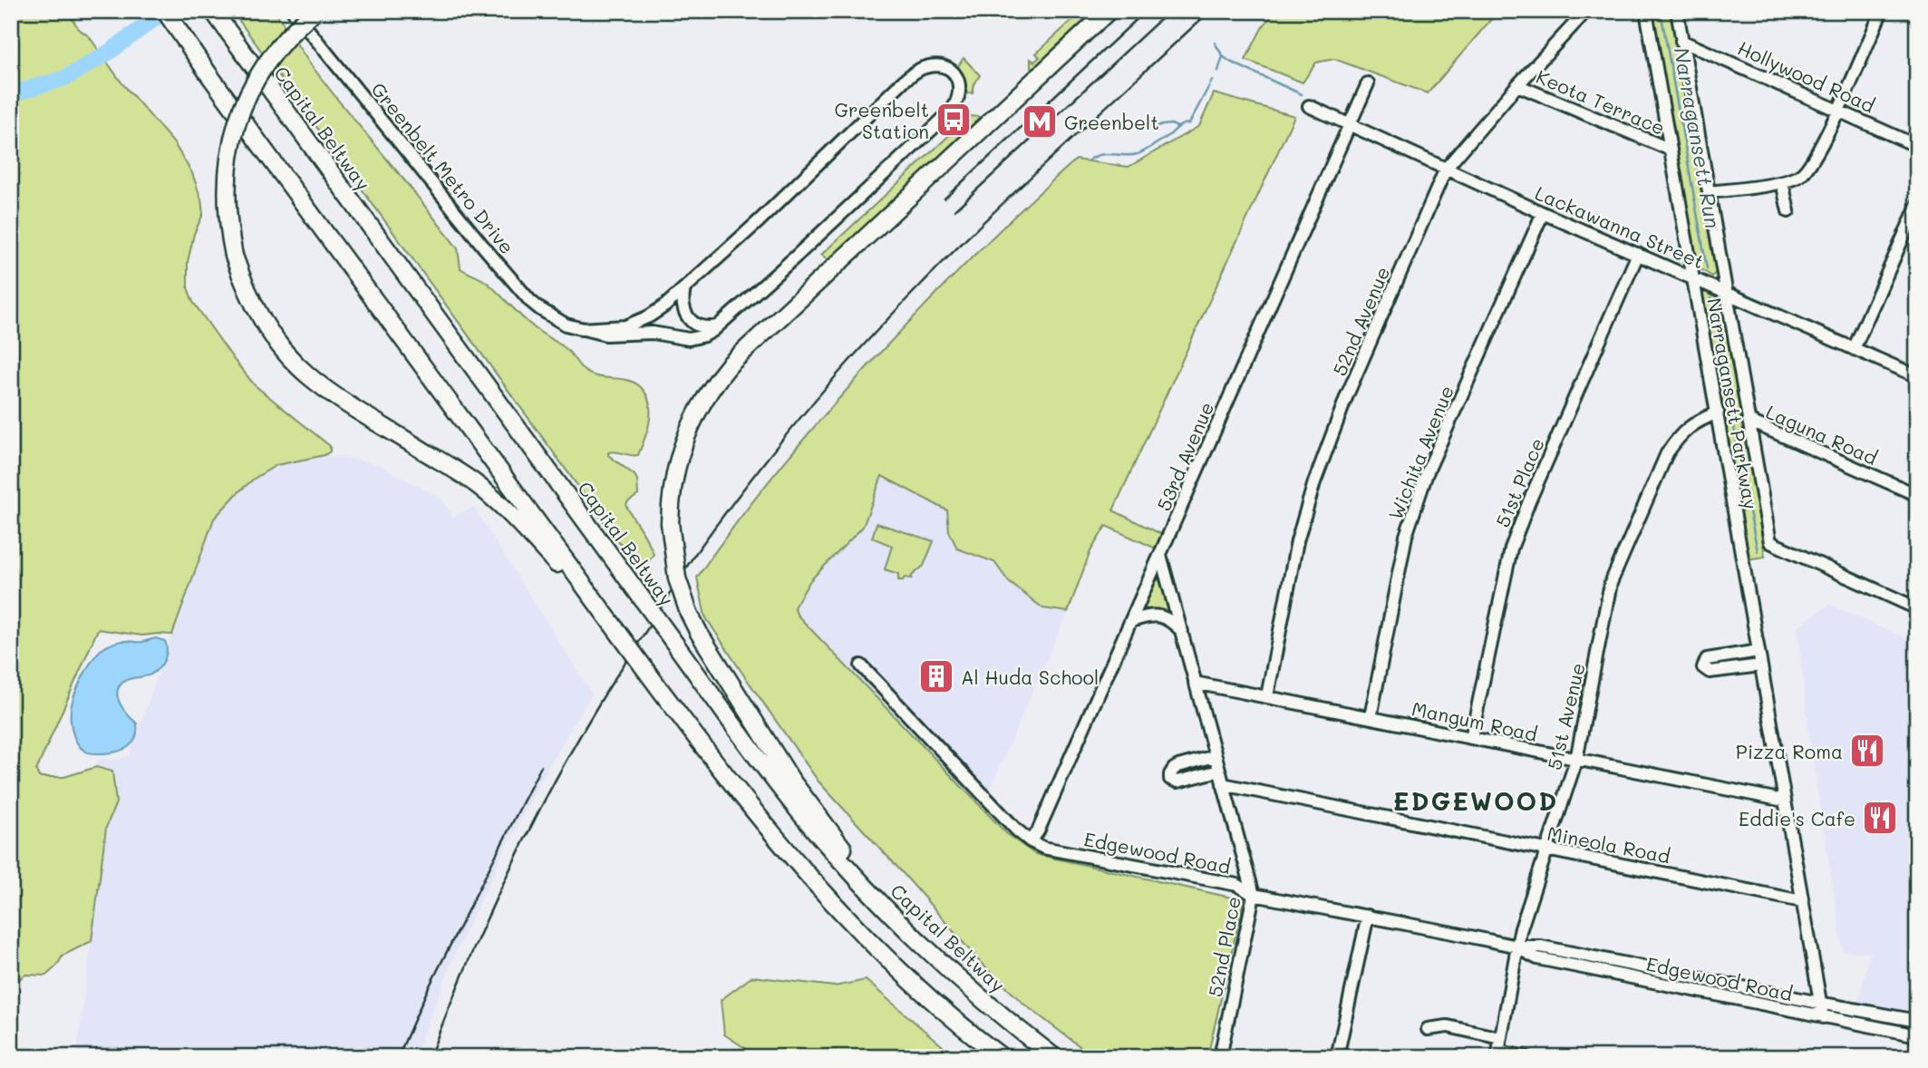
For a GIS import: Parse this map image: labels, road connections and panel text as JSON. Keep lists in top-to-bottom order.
{
  "streets": {
    "highway": ["Capital Beltway"],
    "street": [
      "Hollywood Road",
      "Keota Terrace",
      "Greenbelt Metro Drive",
      "Lackawanna Street",
      "52nd Avenue",
      "Narragansett Parkway",
      "Laguna Road",
      "Wichita Avenue",
      "53rd Avenue",
      "51st Place",
      "51st Avenue",
      "Mangum Road",
      "Mineola Road",
      "Edgewood Road",
      "52nd Place"
    ]
  },
  "crossings": [
    ["Hollywood Road", "Narragansett Parkway"],
    ["Keota Terrace", "52nd Avenue"],
    ["Keota Terrace", "Narragansett Parkway"],
    ["Lackawanna Street", "52nd Avenue"],
    ["Lackawanna Street", "Narragansett Parkway"],
    ["Lackawanna Street", "Wichita Avenue"],
    ["Lackawanna Street", "53rd Avenue"],
    ["Lackawanna Street", "51st Place"],
    ["52nd Avenue", "Mangum Road"],
    ["Narragansett Parkway", "Laguna Road"],
    ["Narragansett Parkway", "51st Avenue"],
    ["Narragansett Parkway", "Mangum Road"],
    ["Narragansett Parkway", "Mineola Road"],
    ["Narragansett Parkway", "Edgewood Road"],
    ["Wichita Avenue", "Mangum Road"],
    ["53rd Avenue", "Edgewood Road"],
    ["53rd Avenue", "52nd Place"],
    ["51st Place", "Mangum Road"],
    ["51st Avenue", "Mangum Road"],
    ["51st Avenue", "Mineola Road"],
    ["51st Avenue", "Edgewood Road"],
    ["Mangum Road", "52nd Place"],
    ["Mineola Road", "52nd Place"],
    ["Edgewood Road", "52nd Place"]
  ],
  "districts": ["EDGEWOOD"],
  "water": ["Narragansett Run"],
  "places": {
    "bus stop": ["Greenbelt Station"],
    "metro station": ["Greenbelt"],
    "building": ["Al Huda School"],
    "restaurant": ["Pizza Roma", "Eddie's Cafe"]
  }
}
